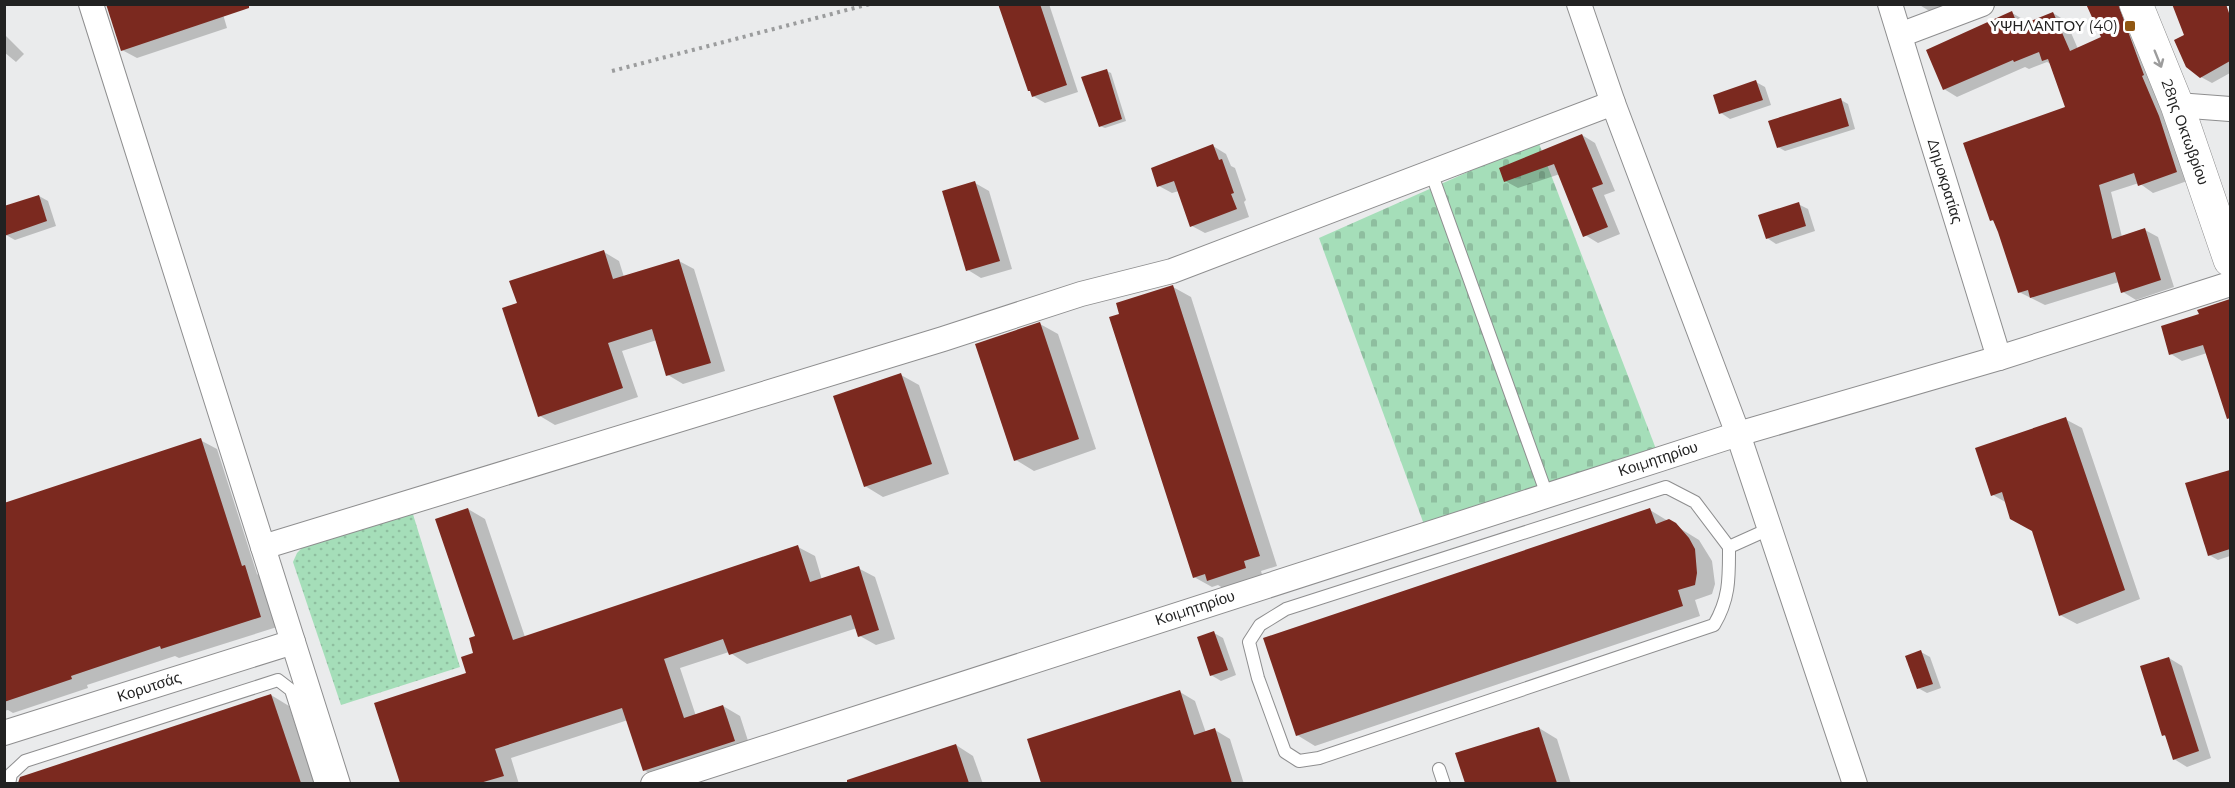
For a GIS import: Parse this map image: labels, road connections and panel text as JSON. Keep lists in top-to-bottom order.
{
  "streets": {
    "main road": ["28ης Οκτωβρίου"],
    "street": ["Δημοκρατίας", "Κοιμητηρίου", "Κορυτσάς"]
  },
  "crossings": [
    ["Δημοκρατίας", "Κοιμητηρίου"]
  ],
  "one_way": ["28ης Οκτωβρίου"],
  "places": {
    "transit": ["ΥΨΗΛΑΝΤΟΥ (40)"]
  }
}
